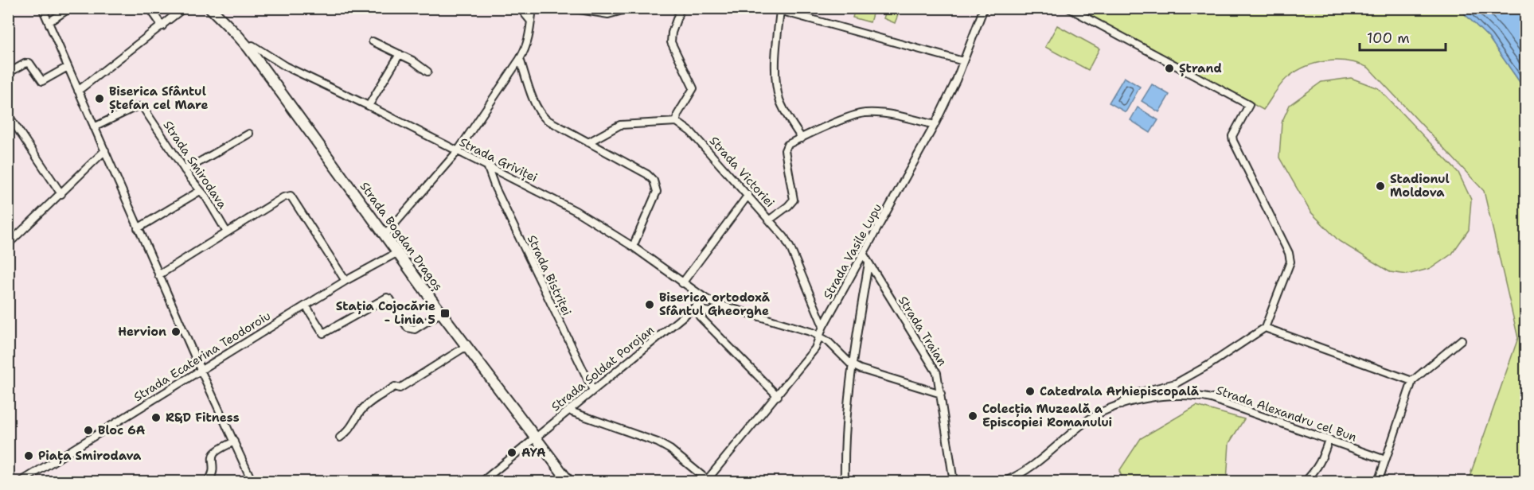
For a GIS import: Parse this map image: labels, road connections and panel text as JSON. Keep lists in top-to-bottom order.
{
  "streets": {
    "main road": ["Strada Bogdan Dragoș"],
    "street": [
      "Strada Griviței",
      "Strada Smirodava",
      "Strada Victoriei",
      "Strada Vasile Lupu",
      "Strada Bistriței",
      "Strada Traian",
      "Strada Ecaterina Teodoroiu",
      "Strada Soldat Porojan",
      "Strada Alexandru cel Bun"
    ]
  },
  "crossings": [
    ["Strada Griviței", "Strada Bogdan Dragoș"],
    ["Strada Griviței", "Strada Vasile Lupu"],
    ["Strada Griviței", "Strada Bistriței"],
    ["Strada Griviței", "Strada Traian"],
    ["Strada Griviței", "Strada Soldat Porojan"],
    ["Strada Victoriei", "Strada Vasile Lupu"],
    ["Strada Bogdan Dragoș", "Strada Ecaterina Teodoroiu"],
    ["Strada Bogdan Dragoș", "Strada Soldat Porojan"],
    ["Strada Vasile Lupu", "Strada Traian"],
    ["Strada Bistriței", "Strada Soldat Porojan"]
  ],
  "places": {
    "other": [
      "Ștrand",
      "Biserica Sfântul Ștefan cel Mare",
      "Stadionul Moldova",
      "Biserica ortodoxă Sfântul Gheorghe",
      "Hervion",
      "Catedrala Arhiepiscopală",
      "Colecția Muzeală a Episcopiei Romanului",
      "R&D Fitness",
      "Bloc 6A",
      "AYA",
      "Piața Smirodava"
    ],
    "transit": ["Stația Cojocărie - Linia 5"]
  },
  "scale_bar": "100 m"
}
